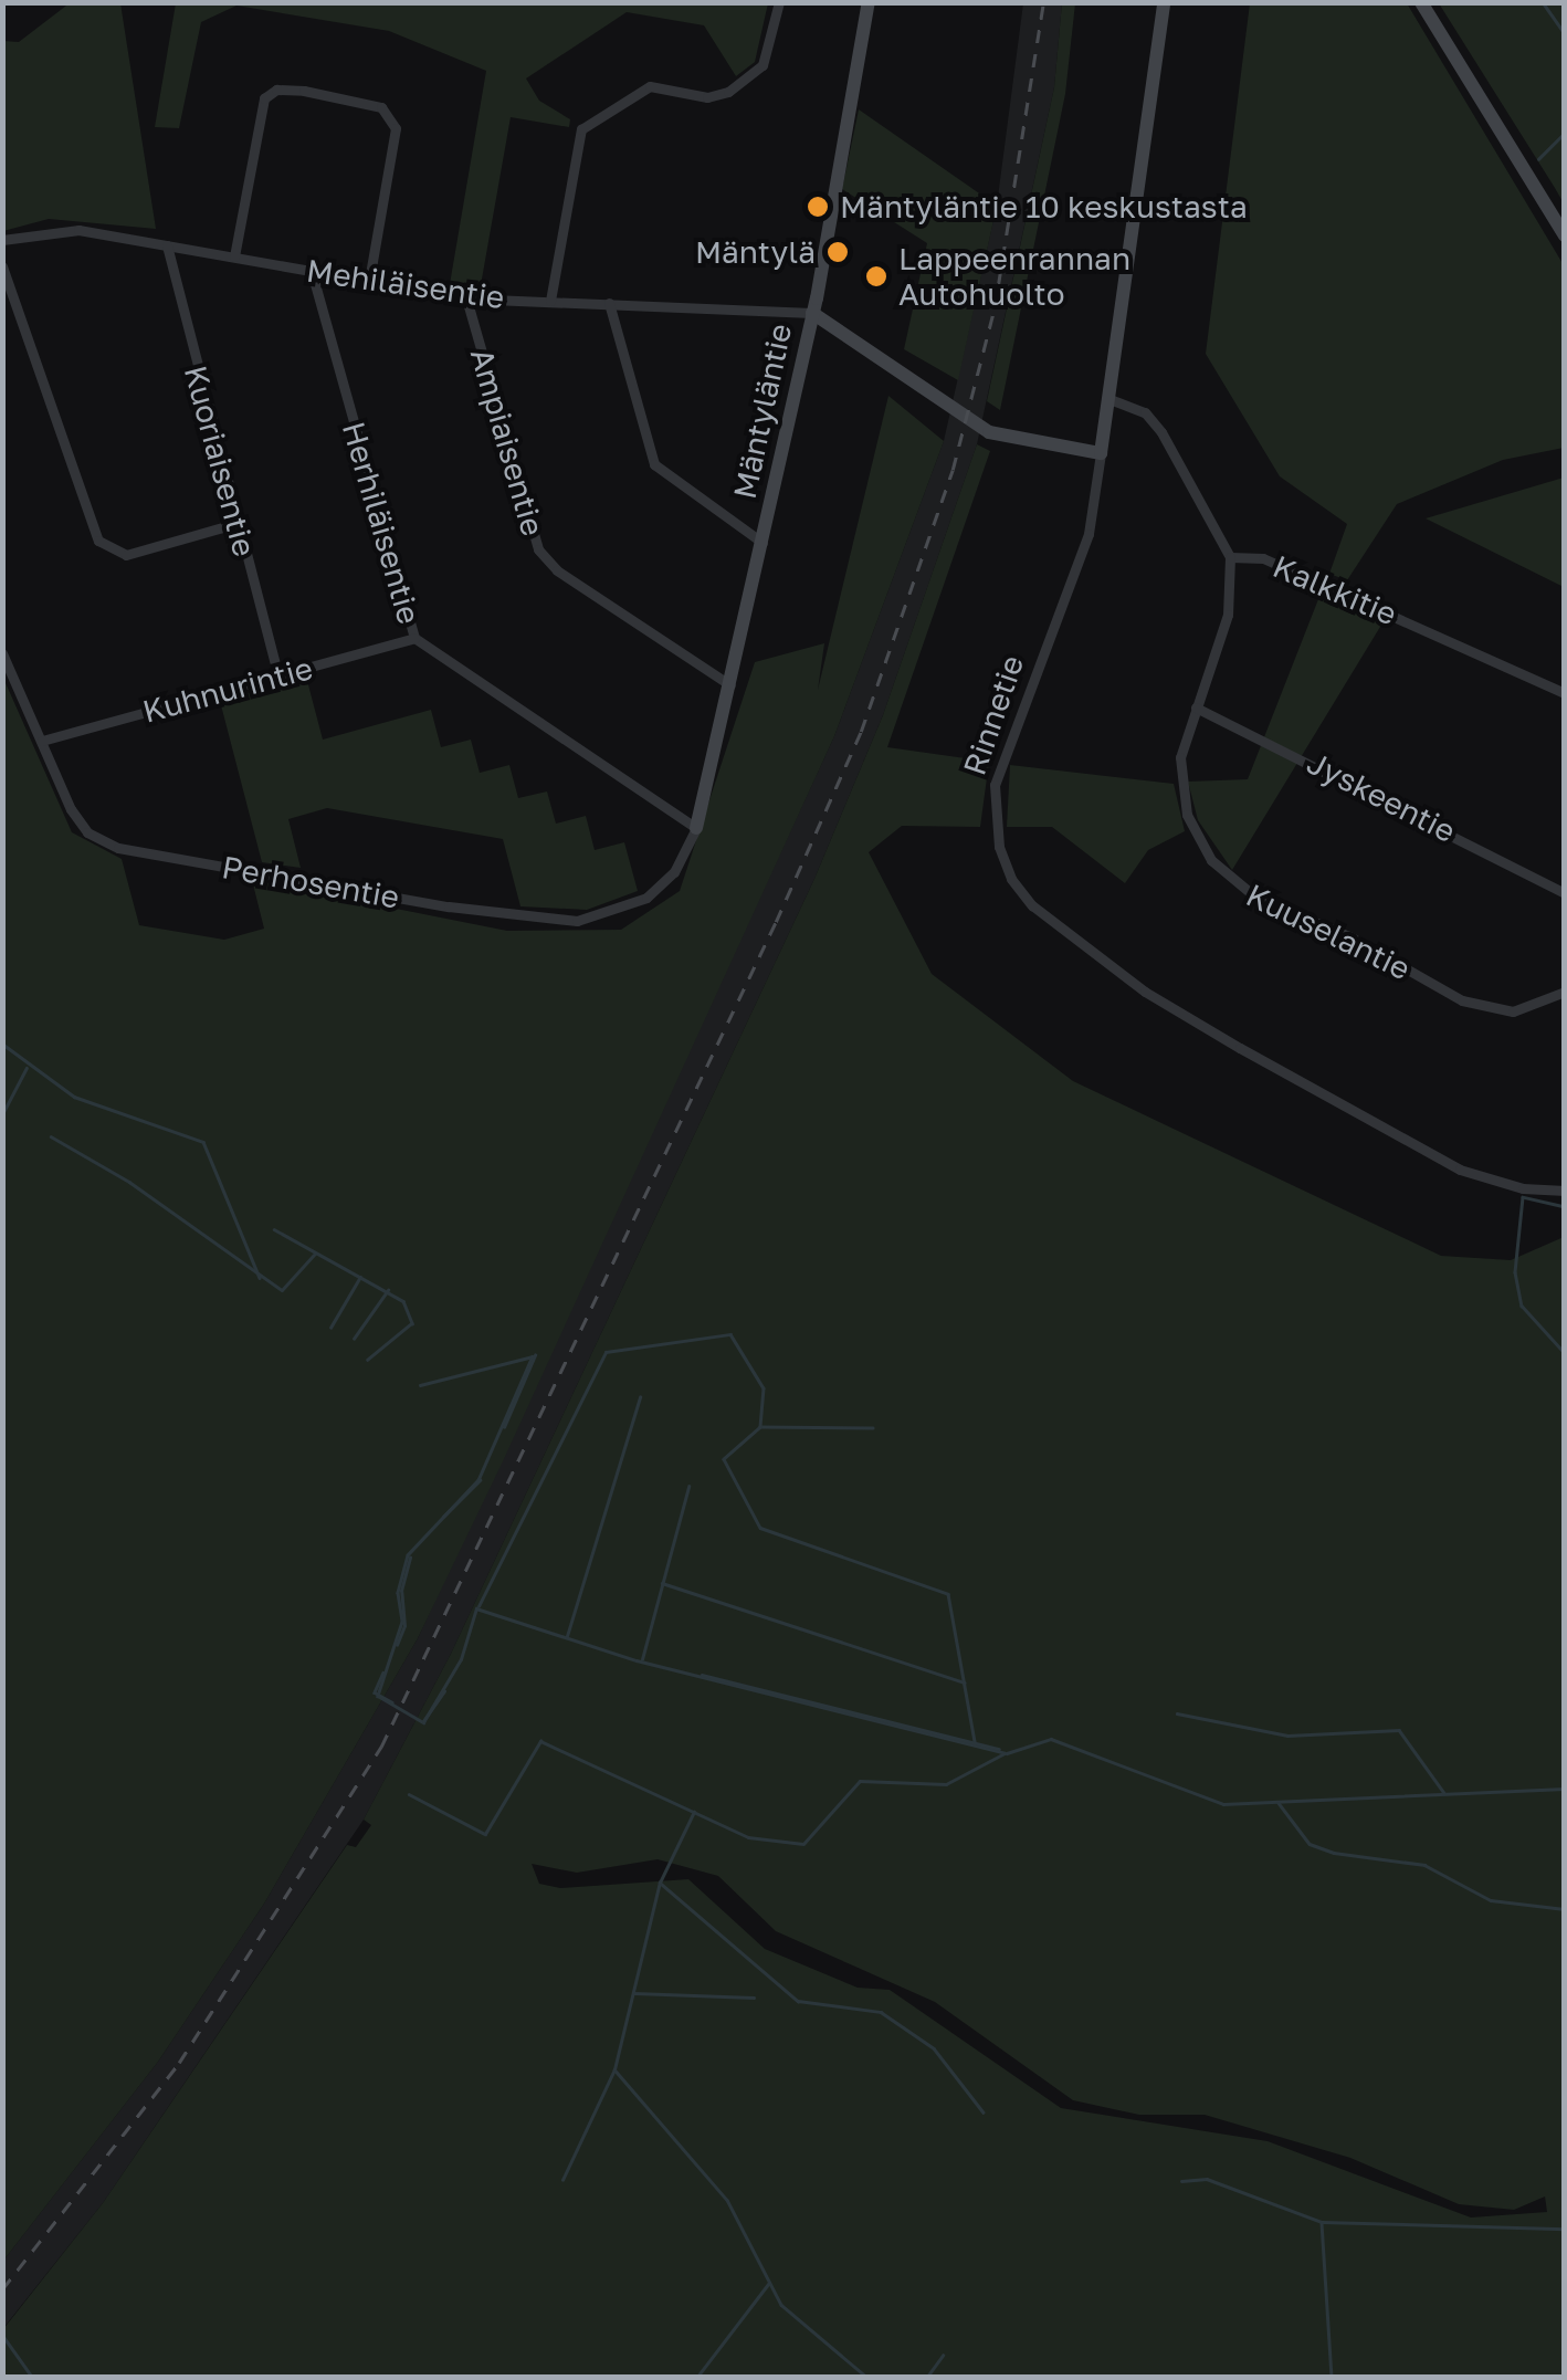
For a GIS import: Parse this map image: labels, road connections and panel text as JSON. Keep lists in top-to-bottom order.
{
  "streets": {
    "street": [
      "Mehiläisentie",
      "Mäntyläntie",
      "Ampiaisentie",
      "Kuoriaisentie",
      "Herhiläisentie",
      "Kalkkitie",
      "Kuhnurintie",
      "Rinnetie",
      "Jyskeentie",
      "Perhosentie",
      "Kuuselantie"
    ]
  },
  "crossings": [
    ["Mehiläisentie", "Mäntyläntie"],
    ["Mehiläisentie", "Ampiaisentie"],
    ["Mehiläisentie", "Kuoriaisentie"],
    ["Mehiläisentie", "Herhiläisentie"],
    ["Mäntyläntie", "Ampiaisentie"],
    ["Mäntyläntie", "Herhiläisentie"],
    ["Mäntyläntie", "Perhosentie"],
    ["Kuoriaisentie", "Kuhnurintie"],
    ["Herhiläisentie", "Kuhnurintie"],
    ["Herhiläisentie", "Perhosentie"],
    ["Kalkkitie", "Rinnetie"],
    ["Kalkkitie", "Kuuselantie"],
    ["Kuhnurintie", "Perhosentie"],
    ["Jyskeentie", "Kuuselantie"]
  ],
  "places": ["Mäntyläntie 10 keskustasta", "Mäntylä", "Lappeenrannan Autohuolto"]
}
